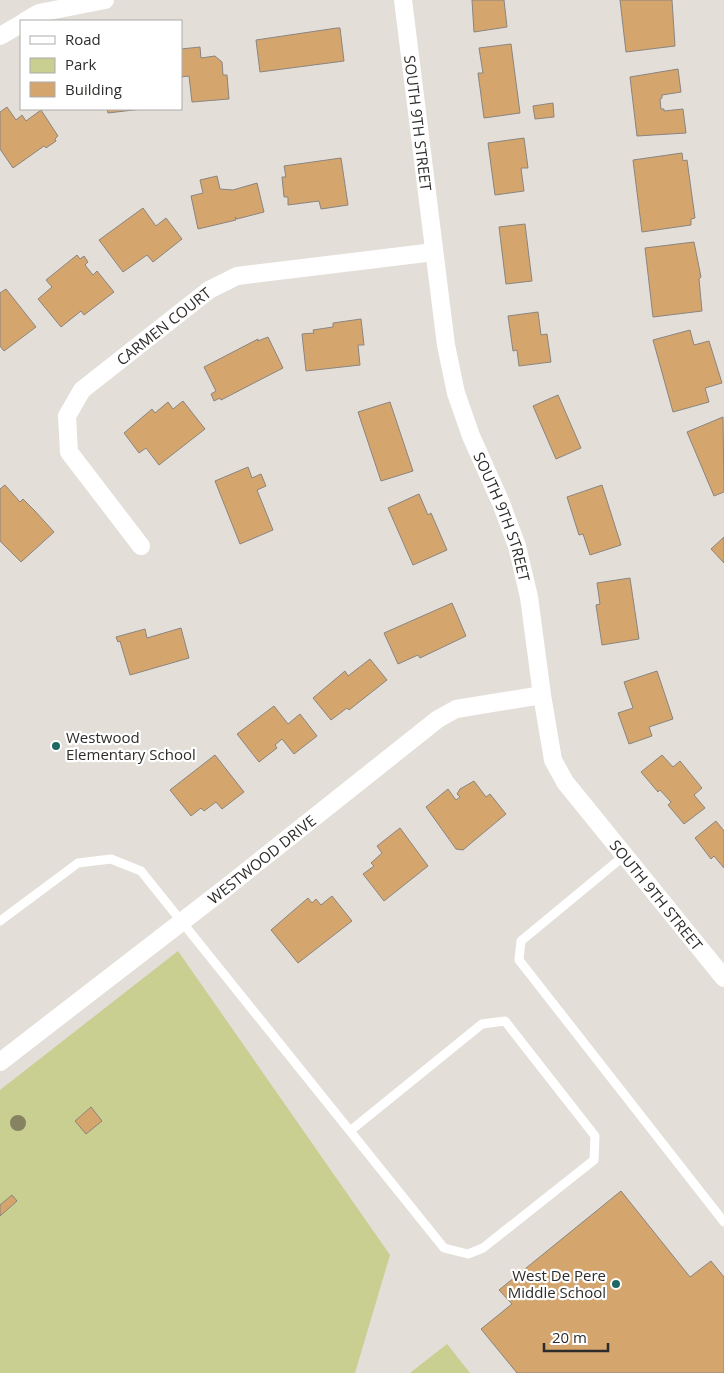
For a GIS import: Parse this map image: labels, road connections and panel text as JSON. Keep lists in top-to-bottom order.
{
  "streets": {
    "street": ["SOUTH 9TH STREET", "CARMEN COURT", "WESTWOOD DRIVE"]
  },
  "crossings": [
    ["SOUTH 9TH STREET", "CARMEN COURT"],
    ["SOUTH 9TH STREET", "WESTWOOD DRIVE"]
  ],
  "places": ["Westwood Elementary School", "West De Pere Middle School"],
  "legend": ["Road", "Park", "Building"],
  "scale_bar": "20 m"
}
